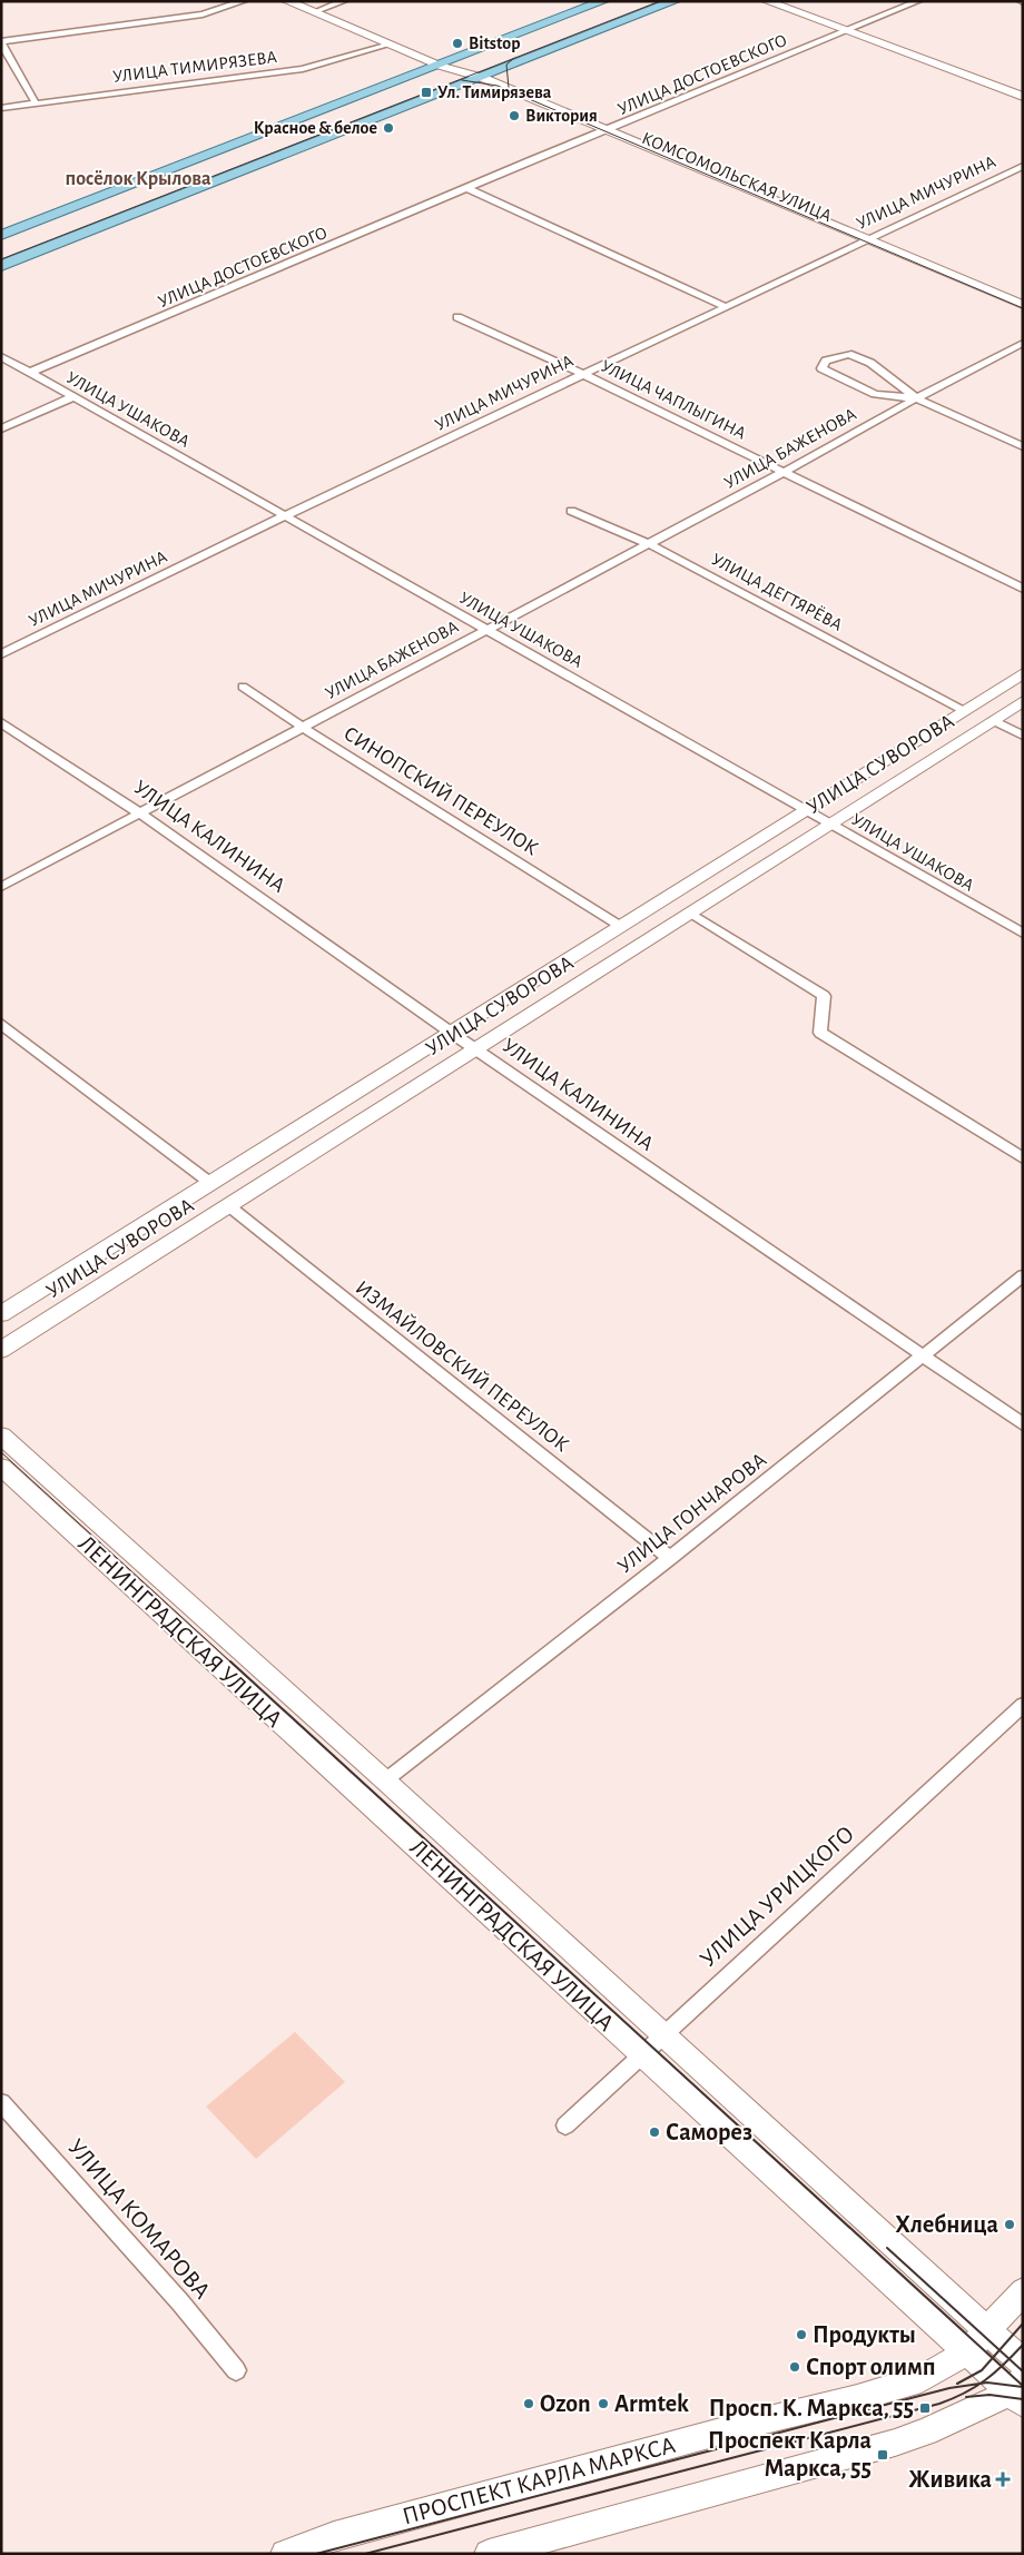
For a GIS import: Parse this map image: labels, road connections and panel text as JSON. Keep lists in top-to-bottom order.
{
  "streets": {
    "main road": [
      "КОМСОМОЛЬСКАЯ УЛИЦА",
      "УЛИЦА СУВОРОВА",
      "ЛЕНИНГРАДСКАЯ УЛИЦА",
      "ПРОСПЕКТ КАРЛА МАРКСА"
    ],
    "street": [
      "УЛИЦА ТИМИРЯЗЕВА",
      "УЛИЦА ДОСТОЕВСКОГО",
      "УЛИЦА МИЧУРИНА",
      "УЛИЦА ЧАПЛЫГИНА",
      "УЛИЦА УШАКОВА",
      "УЛИЦА БАЖЕНОВА",
      "УЛИЦА ДЕГТЯРЁВА",
      "СИНОПСКИЙ ПЕРЕУЛОК",
      "УЛИЦА КАЛИНИНА",
      "ИЗМАЙЛОВСКИЙ ПЕРЕУЛОК",
      "УЛИЦА ГОНЧАРОВА",
      "УЛИЦА УРИЦКОГО",
      "УЛИЦА КОМАРОВА"
    ]
  },
  "crossings": [
    ["УЛИЦА ТИМИРЯЗЕВА", "КОМСОМОЛЬСКАЯ УЛИЦА"],
    ["УЛИЦА ДОСТОЕВСКОГО", "КОМСОМОЛЬСКАЯ УЛИЦА"],
    ["УЛИЦА ДОСТОЕВСКОГО", "УЛИЦА УШАКОВА"],
    ["КОМСОМОЛЬСКАЯ УЛИЦА", "УЛИЦА МИЧУРИНА"],
    ["УЛИЦА МИЧУРИНА", "УЛИЦА ЧАПЛЫГИНА"],
    ["УЛИЦА МИЧУРИНА", "УЛИЦА УШАКОВА"],
    ["УЛИЦА ЧАПЛЫГИНА", "УЛИЦА БАЖЕНОВА"],
    ["УЛИЦА УШАКОВА", "УЛИЦА БАЖЕНОВА"],
    ["УЛИЦА УШАКОВА", "УЛИЦА СУВОРОВА"],
    ["УЛИЦА БАЖЕНОВА", "УЛИЦА ДЕГТЯРЁВА"],
    ["УЛИЦА БАЖЕНОВА", "СИНОПСКИЙ ПЕРЕУЛОК"],
    ["УЛИЦА БАЖЕНОВА", "УЛИЦА КАЛИНИНА"],
    ["УЛИЦА ДЕГТЯРЁВА", "УЛИЦА СУВОРОВА"],
    ["УЛИЦА СУВОРОВА", "СИНОПСКИЙ ПЕРЕУЛОК"],
    ["УЛИЦА СУВОРОВА", "УЛИЦА КАЛИНИНА"],
    ["УЛИЦА СУВОРОВА", "ИЗМАЙЛОВСКИЙ ПЕРЕУЛОК"],
    ["УЛИЦА КАЛИНИНА", "УЛИЦА ГОНЧАРОВА"],
    ["ИЗМАЙЛОВСКИЙ ПЕРЕУЛОК", "УЛИЦА ГОНЧАРОВА"],
    ["УЛИЦА ГОНЧАРОВА", "ЛЕНИНГРАДСКАЯ УЛИЦА"],
    ["ЛЕНИНГРАДСКАЯ УЛИЦА", "УЛИЦА УРИЦКОГО"],
    ["ЛЕНИНГРАДСКАЯ УЛИЦА", "ПРОСПЕКТ КАРЛА МАРКСА"]
  ],
  "districts": ["посёлок Крылова"],
  "places": {
    "other": [
      "Bitstop",
      "Виктория",
      "Красное & белое",
      "Саморез",
      "Хлебница",
      "Продукты",
      "Спорт олимп",
      "Ozon",
      "Armtek"
    ],
    "transit": ["Ул. Тимирязева", "Просп. К. Маркса, 55", "Проспект Карла Маркса, 55"],
    "health": ["Живика"]
  }
}
